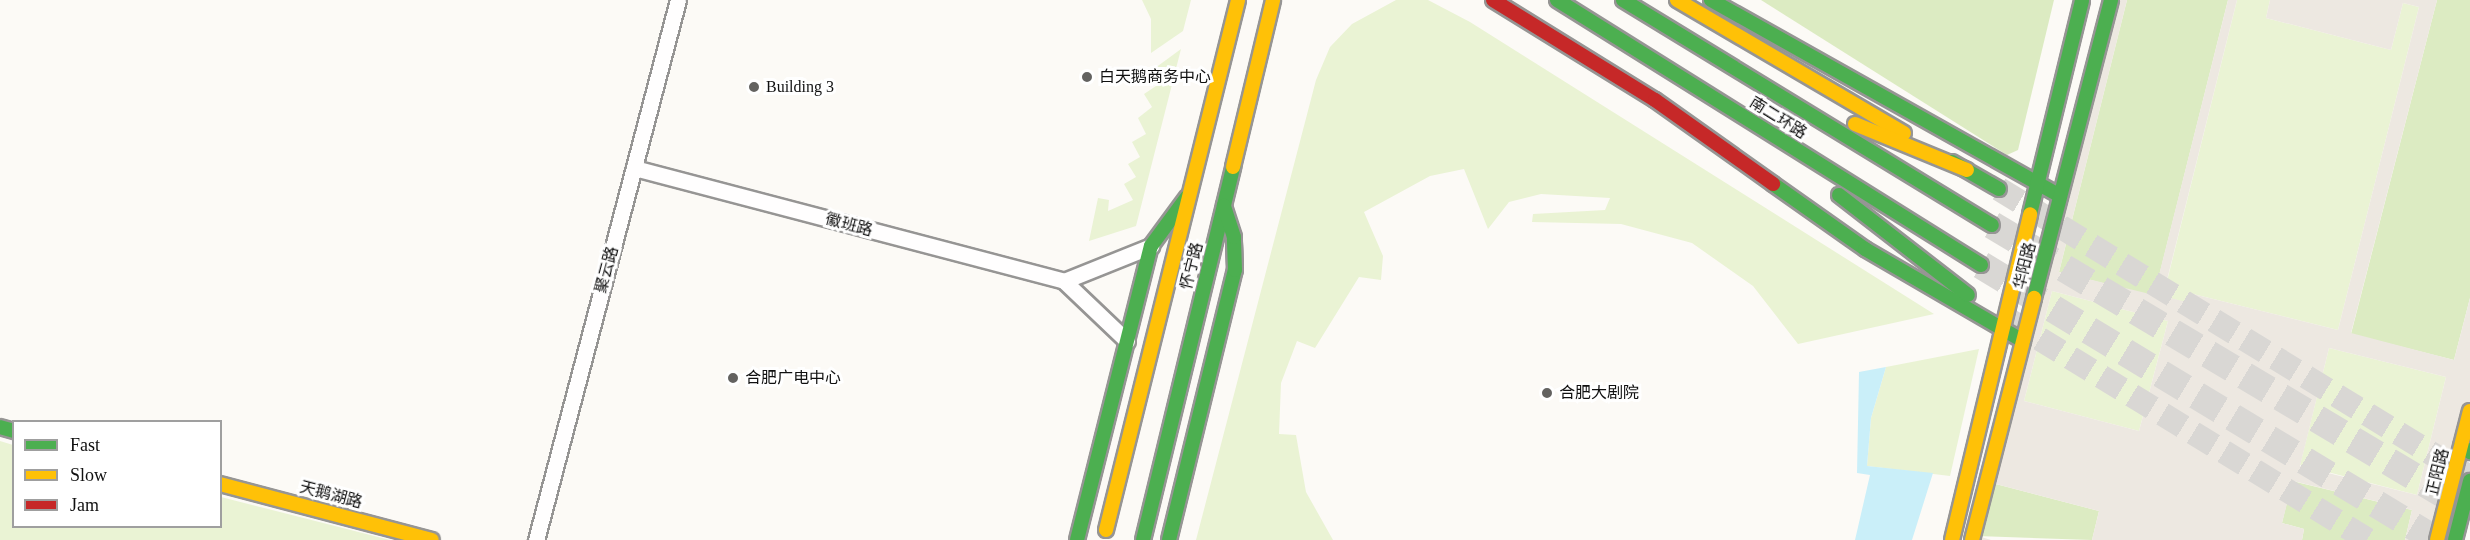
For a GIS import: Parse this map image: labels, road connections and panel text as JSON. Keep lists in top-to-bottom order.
{
  "streets": {
    "main road": [
      "南二环路",
      "怀宁路",
      "华阳路",
      "正阳路",
      "天鹅湖路"
    ],
    "street": ["徽班路", "聚云路"]
  },
  "crossings": [
    ["徽班路", "聚云路"]
  ],
  "places": [
    "白天鹅商务中心",
    "Building 3",
    "合肥广电中心",
    "合肥大剧院"
  ],
  "legend": ["Fast", "Slow", "Jam"]
}
